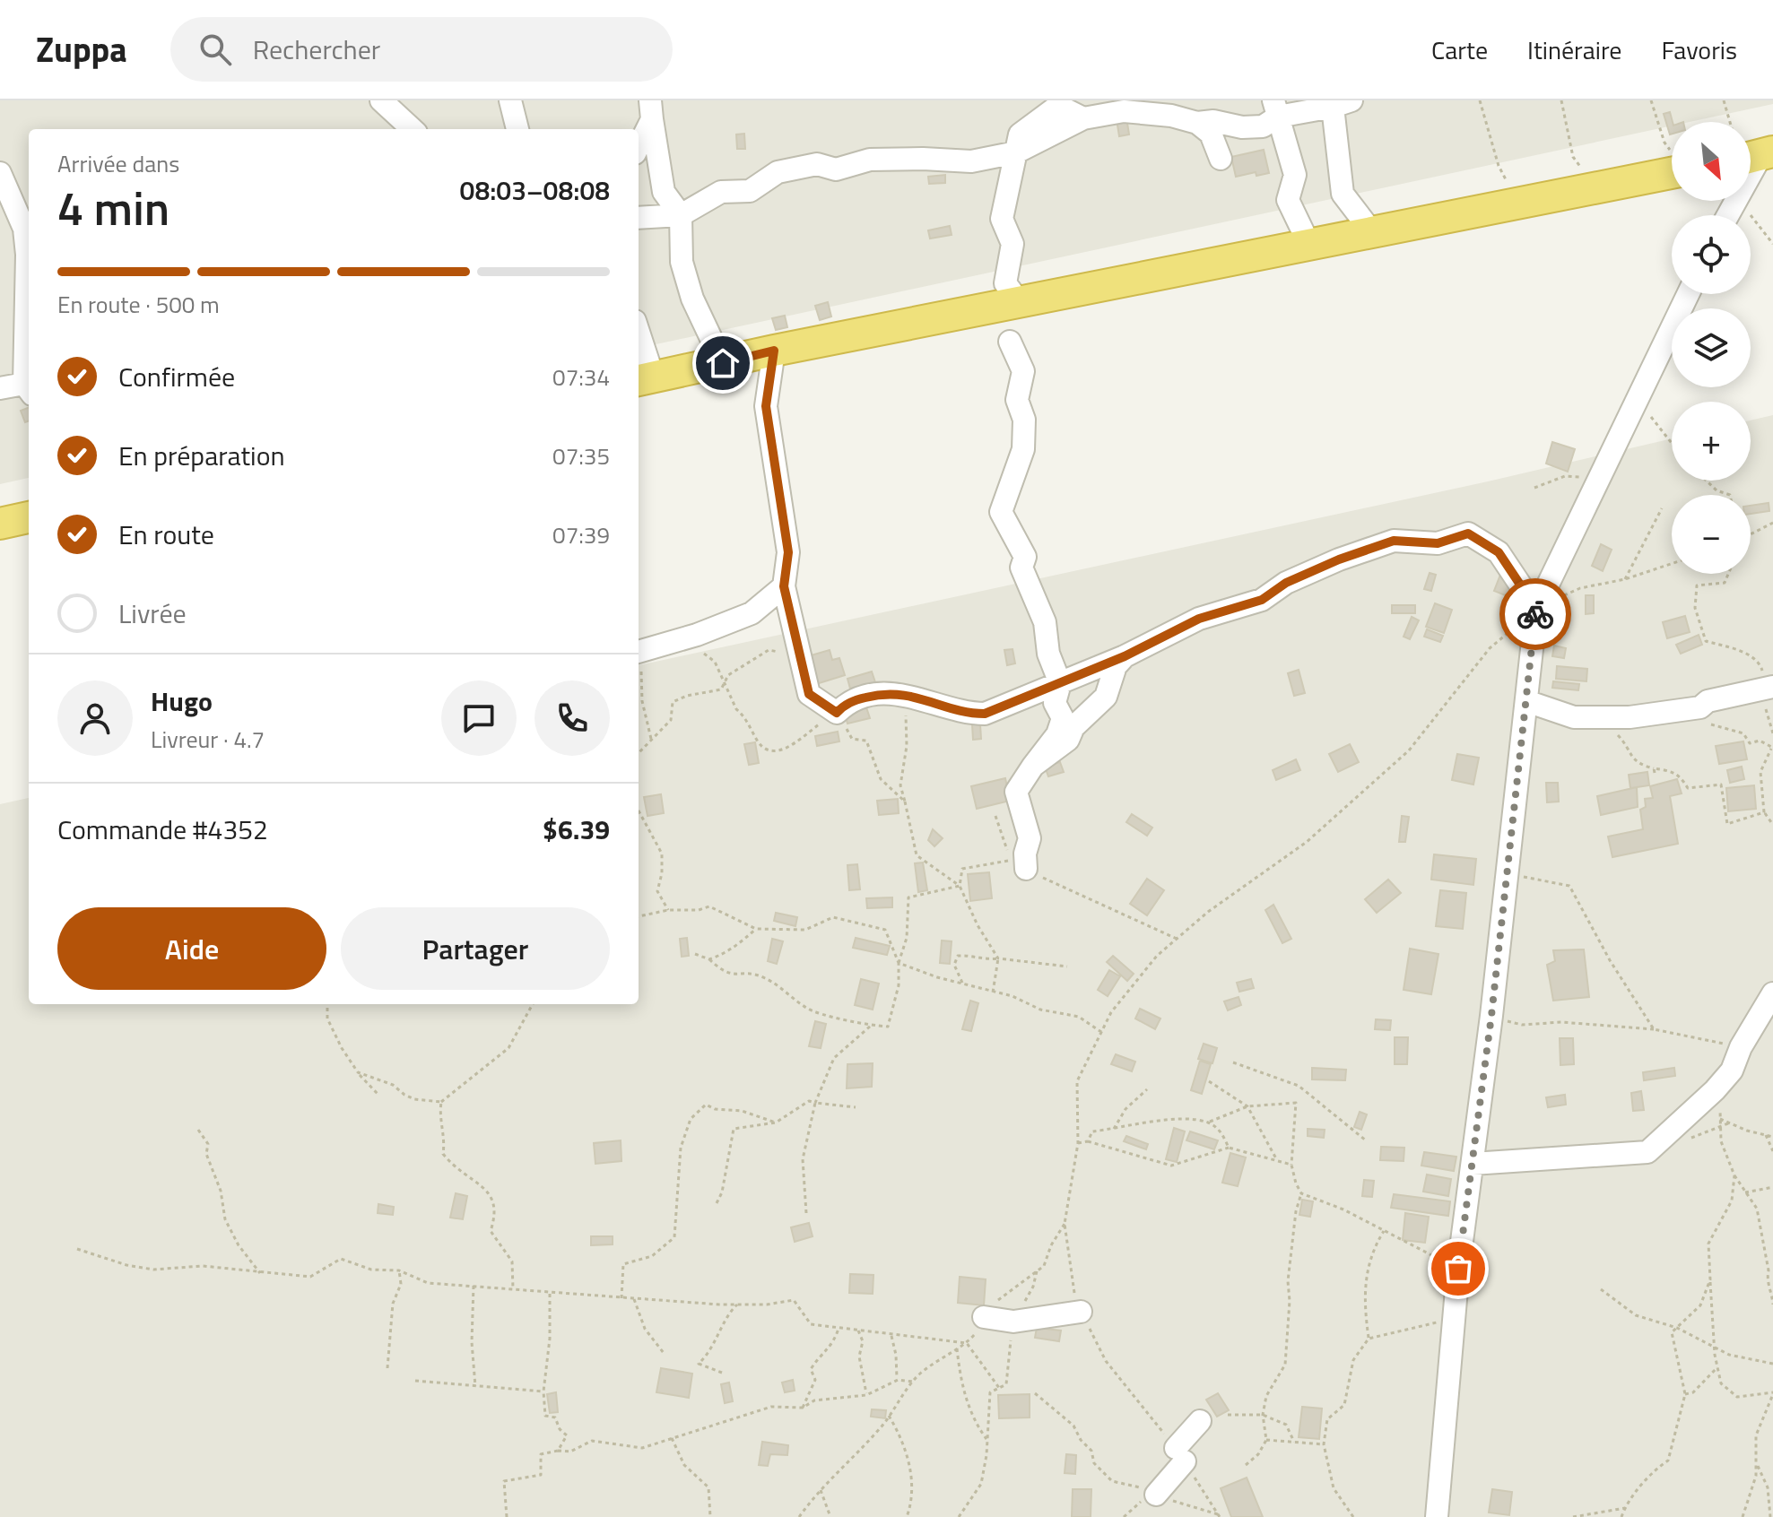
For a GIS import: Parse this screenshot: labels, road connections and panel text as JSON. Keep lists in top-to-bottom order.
{
  "north": "bottom right",
  "page": {
    "header": "Zuppa",
    "search": "Rechercher",
    "nav": ["Carte", "Itinéraire", "Favoris"],
    "map_buttons": ["+", "−"],
    "heading": ["4 min", "Arrivée dans", "08:03–08:08"],
    "panel": [
      "Hugo",
      "Livreur · 4.7",
      "Commande #4352",
      "$6.39"
    ],
    "bar": "En route · 500 m",
    "list": [
      ["Confirmée", "07:34"],
      ["En préparation", "07:35"],
      ["En route", "07:39"],
      "Livrée"
    ],
    "buttons": ["Aide", "Partager"]
  }
}
